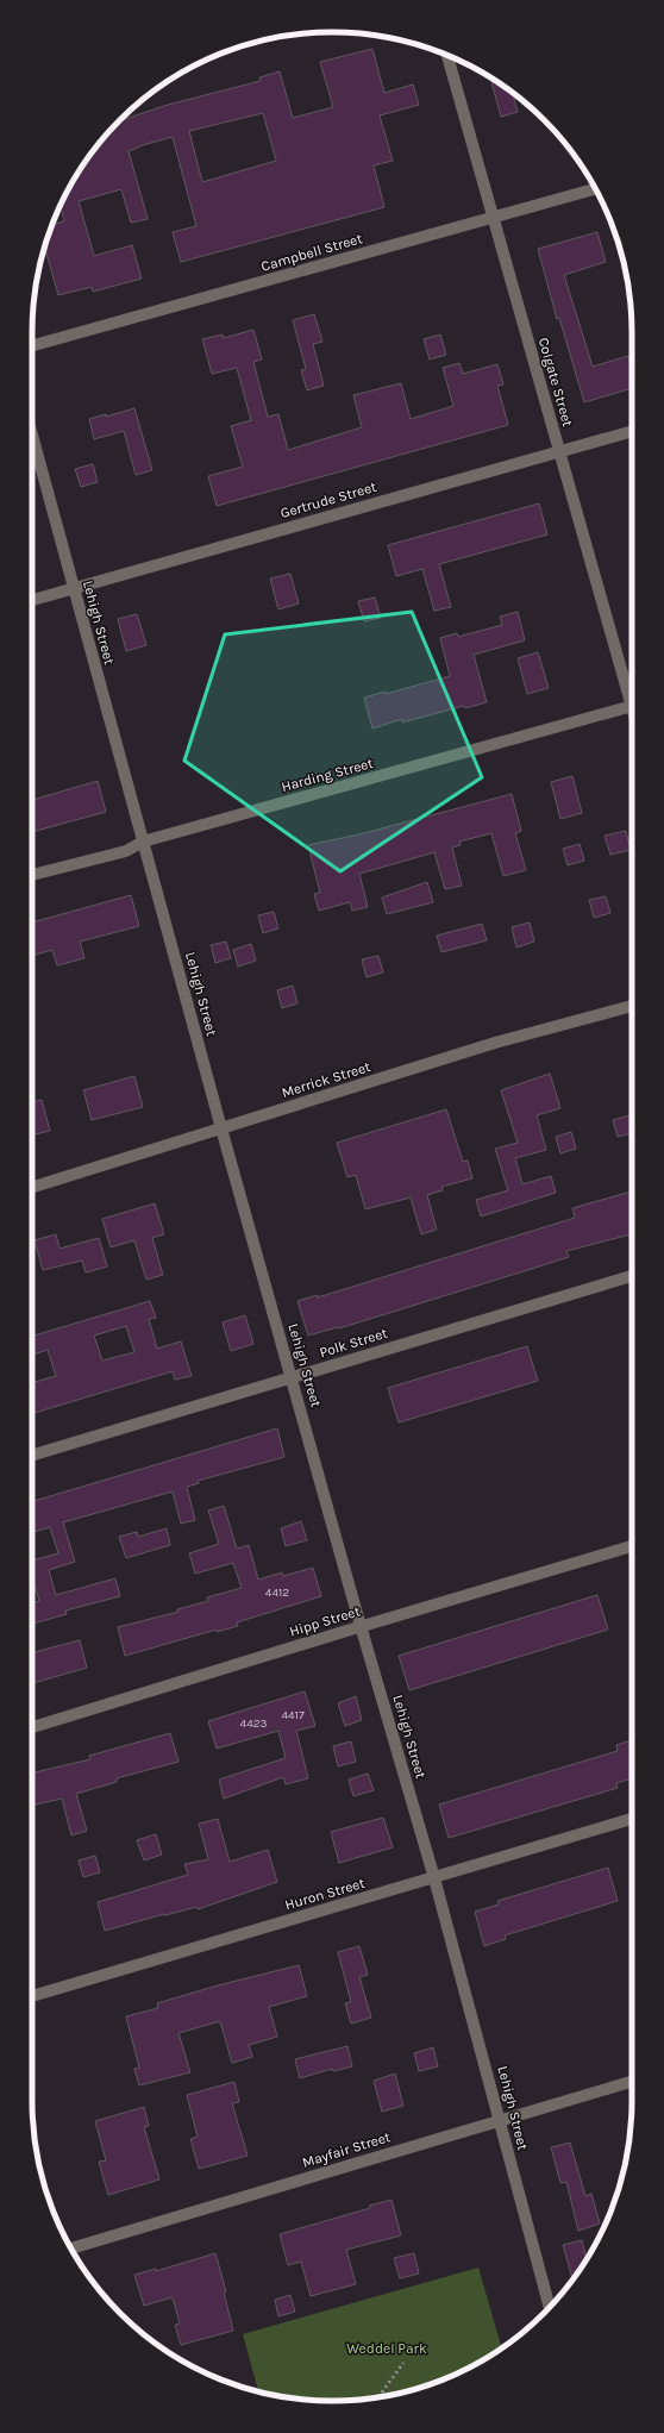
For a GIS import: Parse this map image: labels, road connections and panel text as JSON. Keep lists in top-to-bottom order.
{
  "streets": {
    "street": [
      "Campbell Street",
      "Colgate Street",
      "Gertrude Street",
      "Lehigh Street",
      "Harding Street",
      "Merrick Street",
      "Polk Street",
      "Hipp Street",
      "Huron Street",
      "Mayfair Street"
    ]
  },
  "crossings": [
    ["Campbell Street", "Colgate Street"],
    ["Colgate Street", "Gertrude Street"],
    ["Gertrude Street", "Lehigh Street"],
    ["Lehigh Street", "Harding Street"],
    ["Lehigh Street", "Merrick Street"],
    ["Lehigh Street", "Polk Street"],
    ["Lehigh Street", "Hipp Street"],
    ["Lehigh Street", "Huron Street"],
    ["Lehigh Street", "Mayfair Street"]
  ],
  "parks": ["Weddel Park"],
  "house_numbers": ["4412", "4417", "4423"]
}
